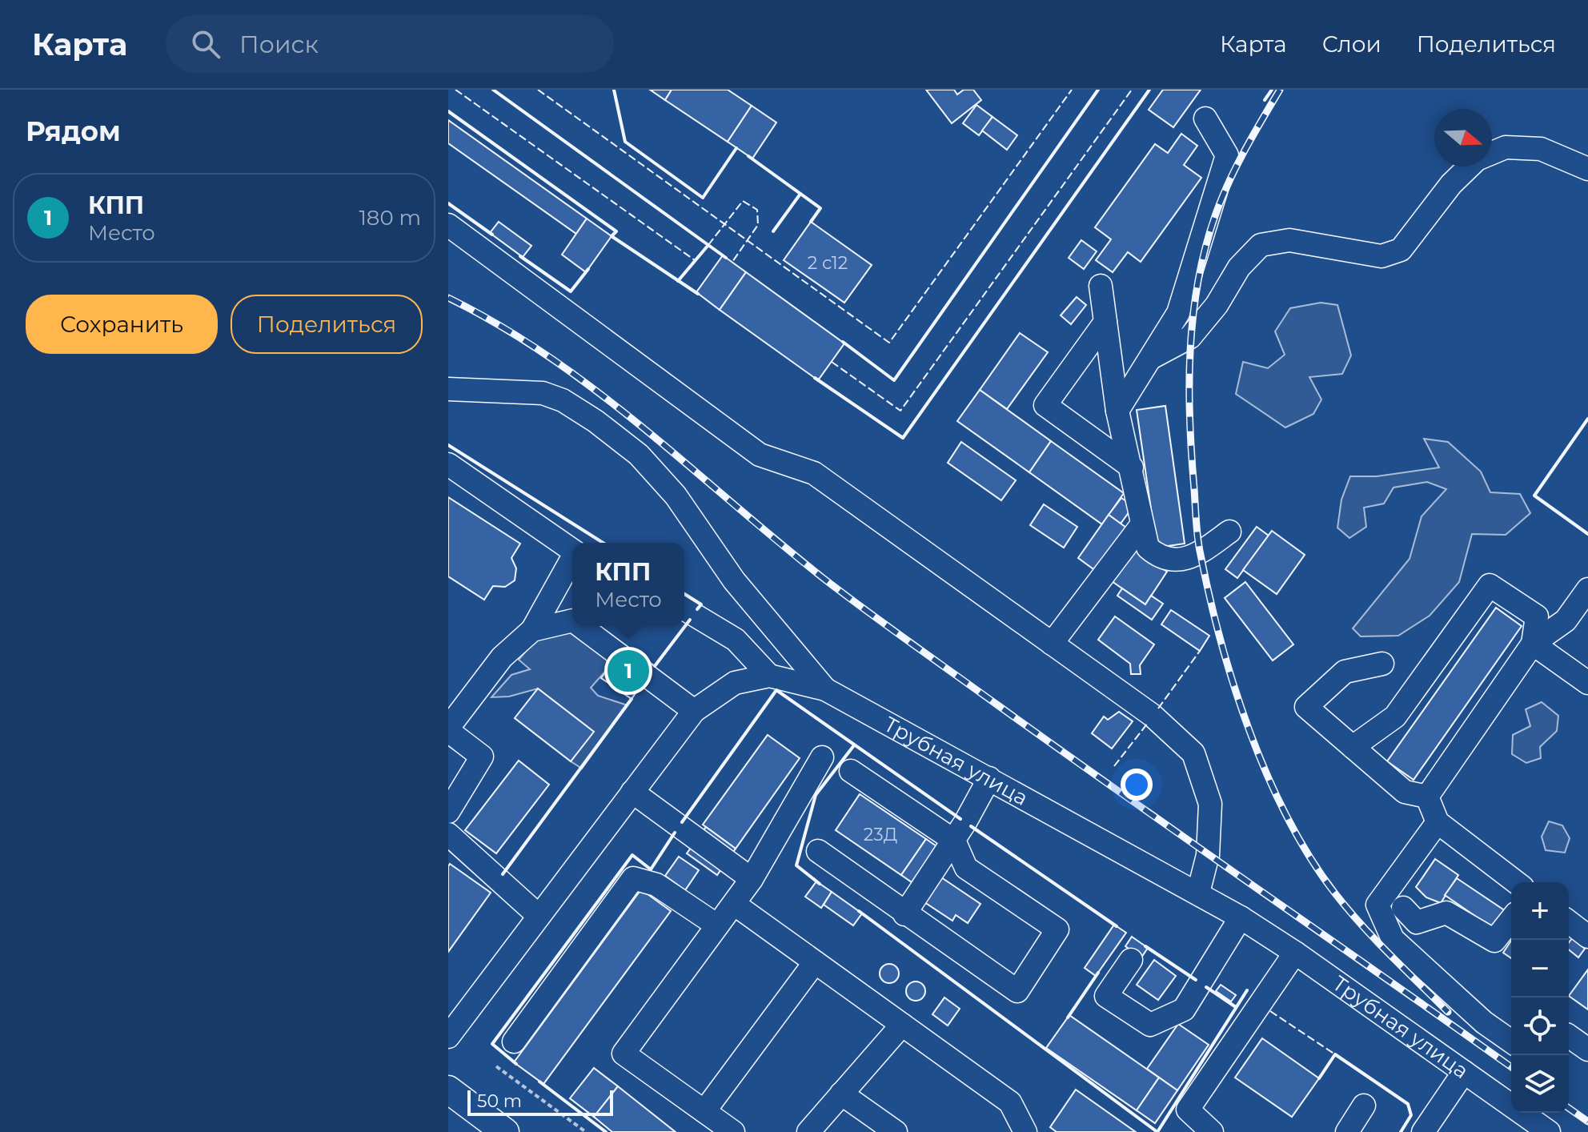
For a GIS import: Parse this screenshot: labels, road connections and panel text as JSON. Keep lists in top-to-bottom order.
{
  "streets": {
    "street": ["Трубная улица"]
  },
  "house_numbers": ["2 с12", "23Д"],
  "scale_bar": "50 m",
  "north": "right",
  "page": {
    "header": "Карта",
    "search": "Поиск",
    "nav": ["Карта", "Слои", "Поделиться"],
    "heading": "Рядом",
    "list": [
      {
        "mark": "1",
        "name": "КПП",
        "note": "Место",
        "value": "180 m"
      }
    ],
    "buttons": ["Сохранить", "Поделиться"],
    "popup": ["КПП", "Место"],
    "pins": "1",
    "map_buttons": ["+", "−"],
    "scale": "50 m"
  }
}
